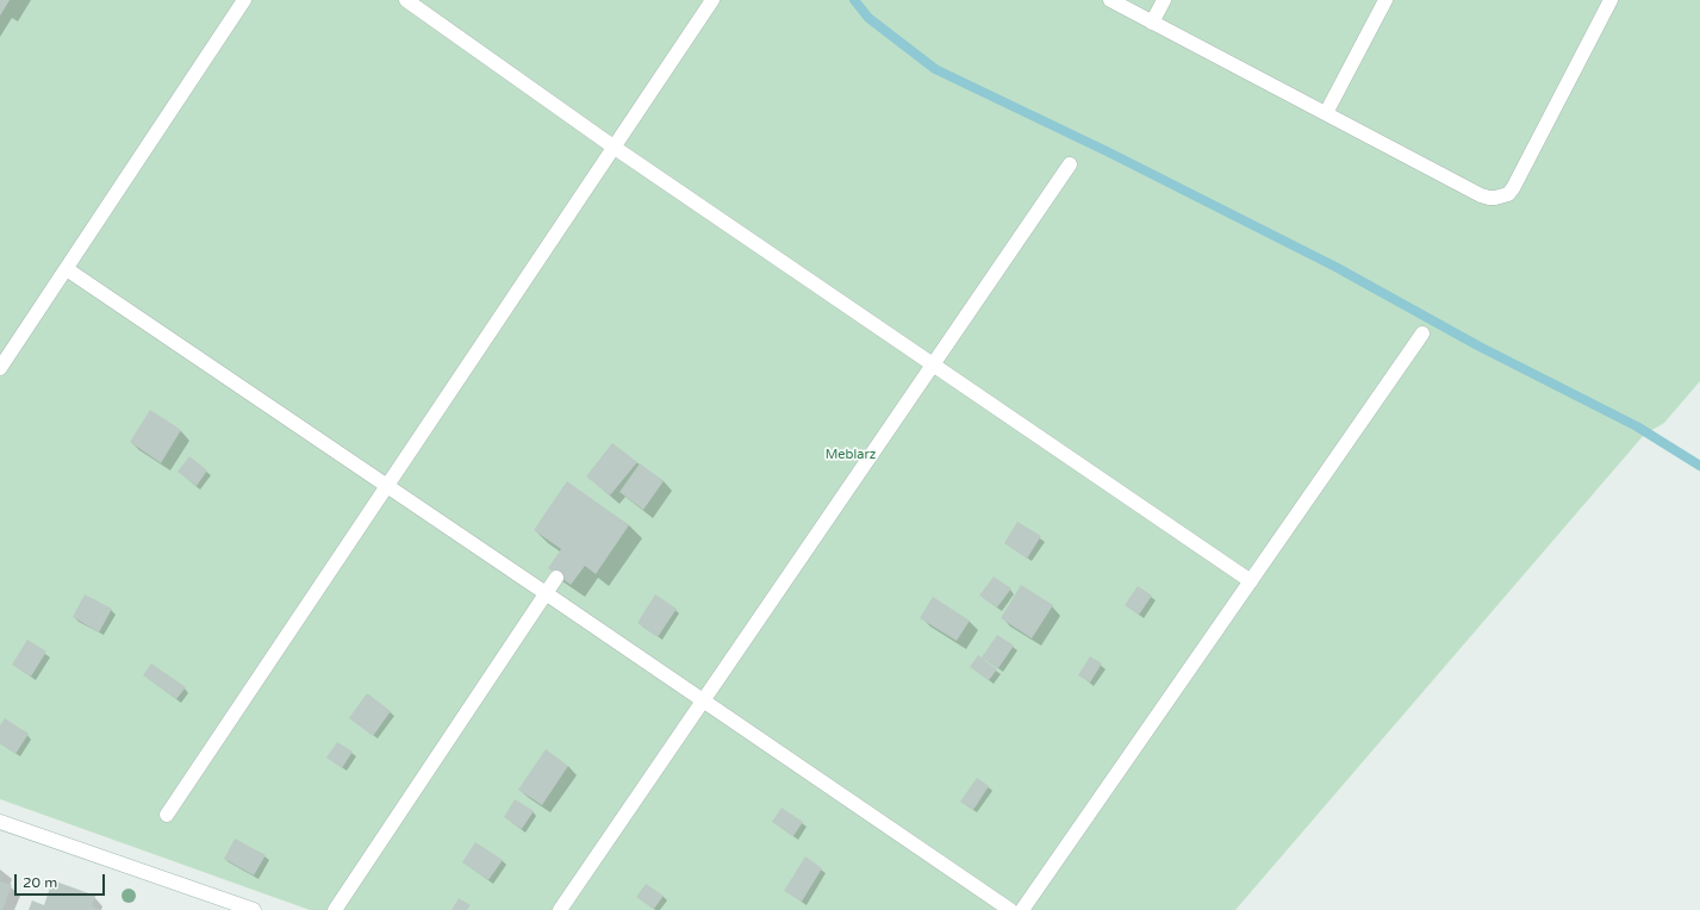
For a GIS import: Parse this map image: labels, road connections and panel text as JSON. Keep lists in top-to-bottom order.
{
  "parks": ["Meblarz"],
  "scale_bar": "20 m"
}
